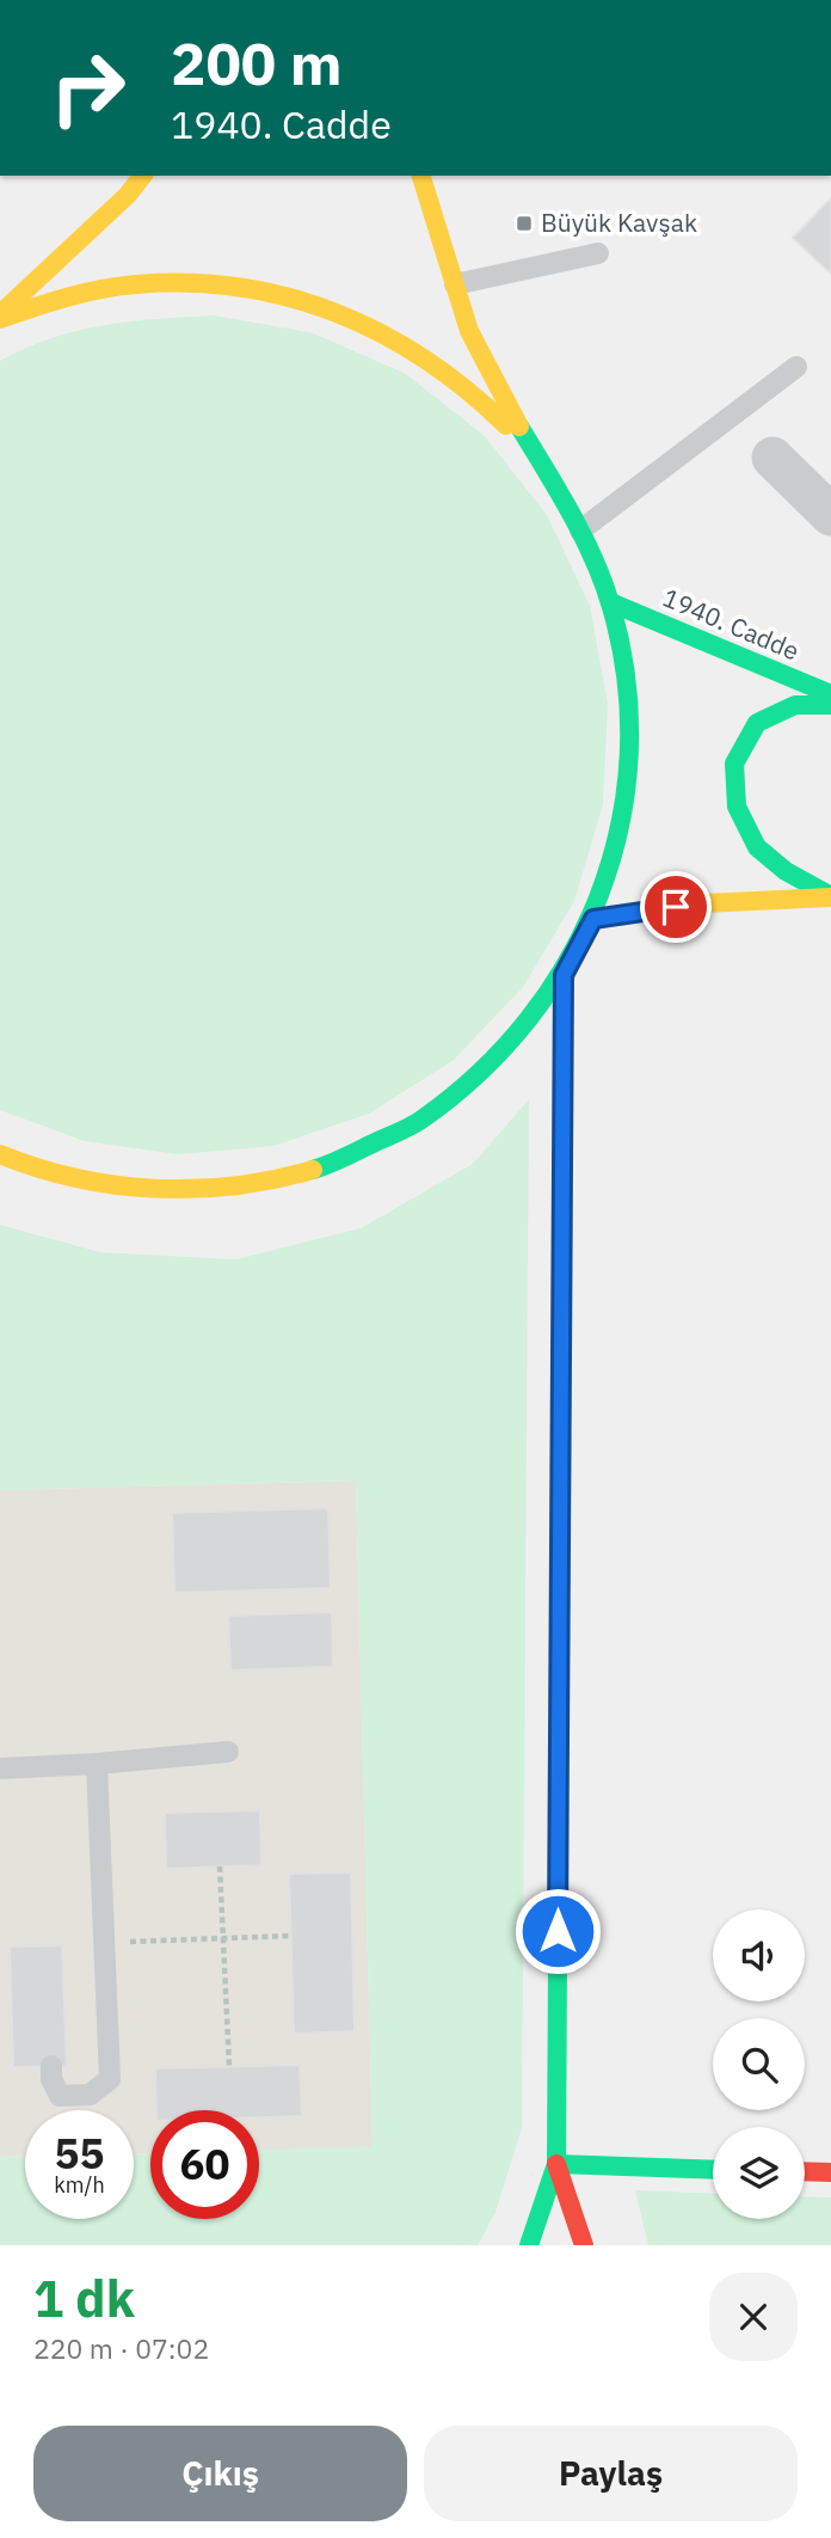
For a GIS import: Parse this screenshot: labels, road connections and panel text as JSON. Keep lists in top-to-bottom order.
{
  "streets": {
    "main road": ["1940. Cadde"]
  },
  "places": {
    "transit": ["Büyük Kavşak"]
  },
  "page": {
    "turn": ["200 m", "1940. Cadde"],
    "speed": "55 km/h",
    "limit": "60",
    "heading": ["1 dk", "220 m · 07:02"],
    "buttons": ["Çıkış", "Paylaş"]
  }
}
